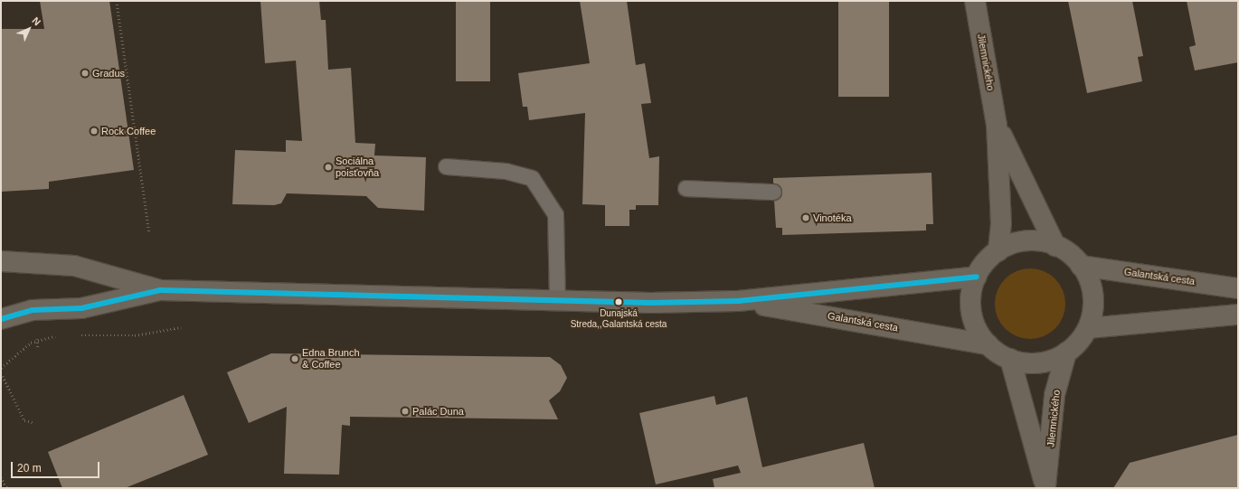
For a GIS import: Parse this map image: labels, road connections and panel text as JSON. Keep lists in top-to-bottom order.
{
  "streets": {
    "main road": ["Jilemnického", "Galantská cesta"]
  },
  "crossings": [
    ["Jilemnického", "Galantská cesta"]
  ],
  "places": [
    "Gradus",
    "Rock Coffee",
    "Sociálna poisťovňa",
    "Vinotéka",
    "Dunajská Streda,,Galantská cesta",
    "Edna Brunch & Coffee",
    "Palác Duna"
  ],
  "scale_bar": "20 m",
  "north": "top right"
}
